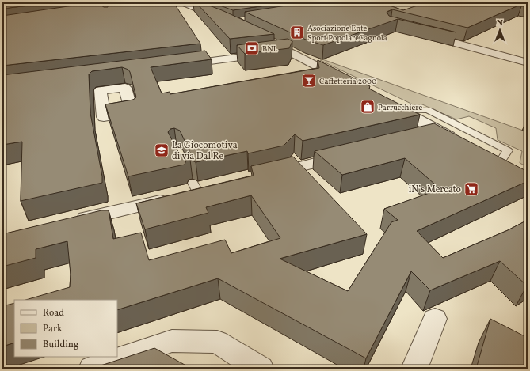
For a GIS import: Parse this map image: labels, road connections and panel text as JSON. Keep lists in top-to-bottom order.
{
  "places": {
    "building": ["Asociazione Ente Sport PopolareCagnola"],
    "bank": ["BNL"],
    "bar": ["Caffetteria 2000"],
    "shop": ["Parrucchiere"],
    "school or university": ["La Giocomotiva di via Dal Re"],
    "supermarket": ["iN’s Mercato"]
  },
  "legend": ["Road", "Park", "Building"],
  "north": "top"
}
